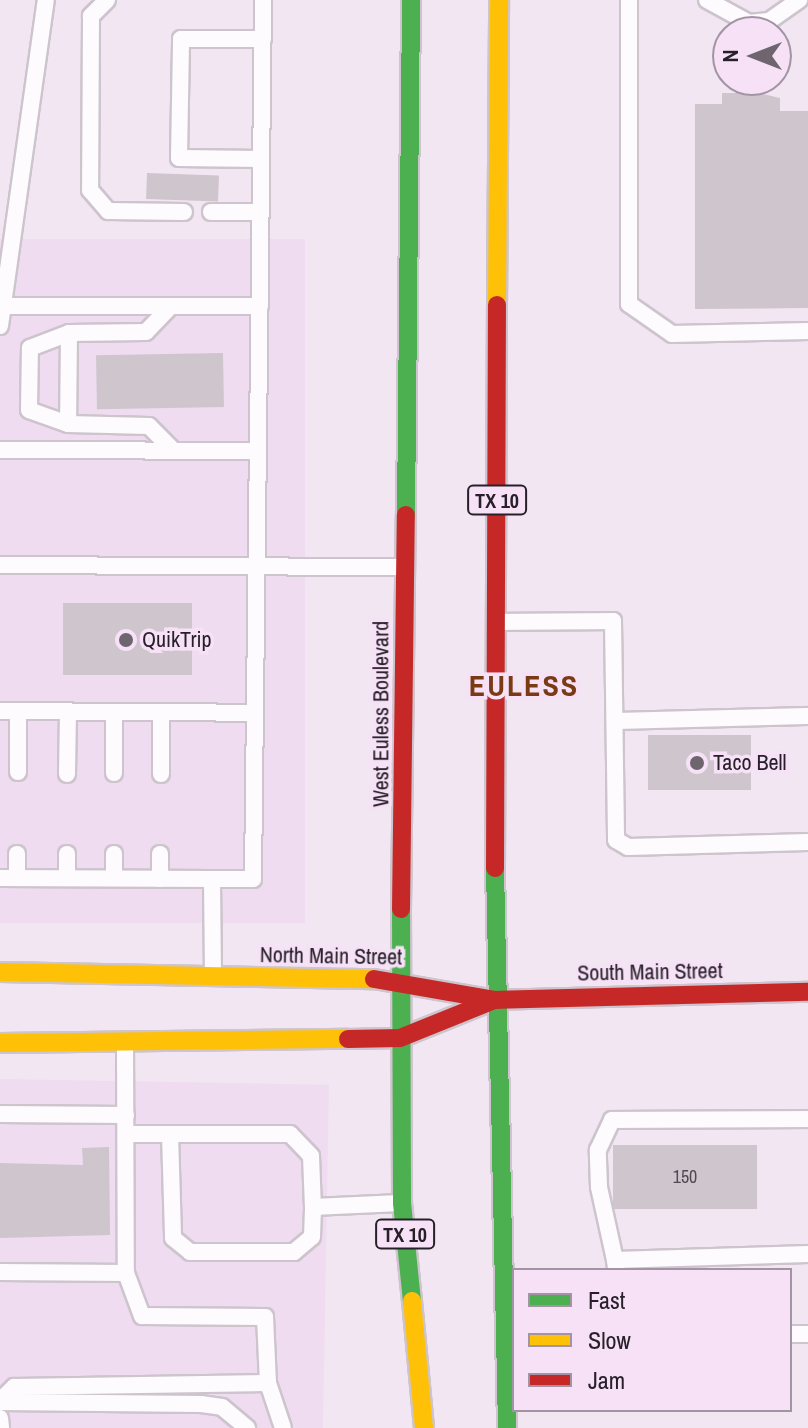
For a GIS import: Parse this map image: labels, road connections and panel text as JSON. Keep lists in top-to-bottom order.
{
  "streets": {
    "main road": [
      "TX 10",
      "West Euless Boulevard",
      "North Main Street",
      "South Main Street"
    ]
  },
  "crossings": [
    ["TX 10", "North Main Street"],
    ["TX 10", "South Main Street"],
    ["West Euless Boulevard", "North Main Street"],
    ["North Main Street", "South Main Street"]
  ],
  "districts": ["EULESS"],
  "places": ["QuikTrip", "Taco Bell"],
  "house_numbers": ["150"],
  "legend": ["Fast", "Slow", "Jam"],
  "north": "left"
}
